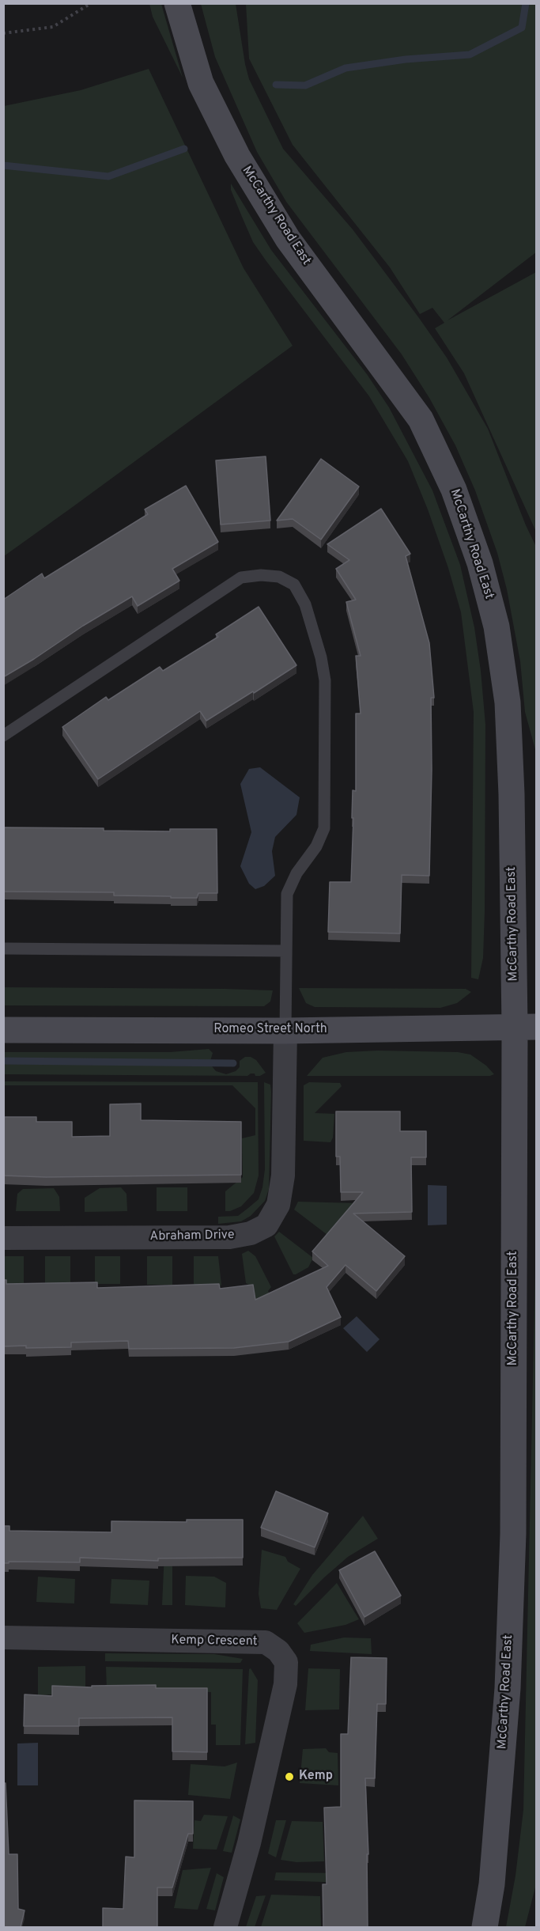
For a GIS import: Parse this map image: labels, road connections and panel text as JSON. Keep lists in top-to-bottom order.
{
  "streets": {
    "street": [
      "McCarthy Road East",
      "Romeo Street North",
      "Abraham Drive",
      "Kemp Crescent"
    ]
  },
  "crossings": [
    ["McCarthy Road East", "Romeo Street North"],
    ["Romeo Street North", "Abraham Drive"]
  ],
  "places": ["Kemp"]
}
